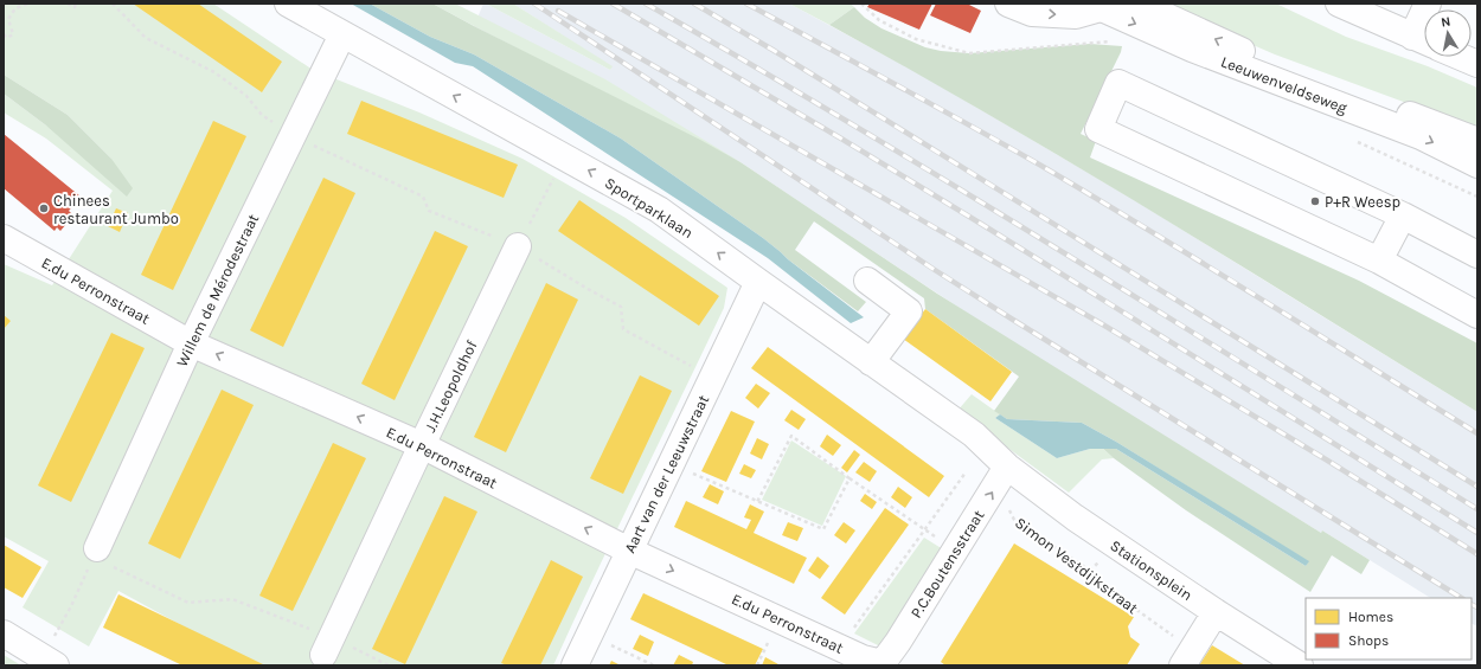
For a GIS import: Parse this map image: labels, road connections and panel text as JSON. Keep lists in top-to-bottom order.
{
  "streets": {
    "street": [
      "Leeuwenveldseweg",
      "Sportparklaan",
      "E.du Perronstraat",
      "Willem de Mérodestraat",
      "J.H.Leopoldhof",
      "Aart van der Leeuwstraat",
      "P.C.Boutensstraat",
      "Stationsplein"
    ],
    "path": ["Simon Vestdijkstraat"]
  },
  "crossings": [
    ["Sportparklaan", "Willem de Mérodestraat"],
    ["Sportparklaan", "Aart van der Leeuwstraat"],
    ["Sportparklaan", "P.C.Boutensstraat"],
    ["Sportparklaan", "Stationsplein"],
    ["E.du Perronstraat", "Willem de Mérodestraat"],
    ["E.du Perronstraat", "J.H.Leopoldhof"],
    ["E.du Perronstraat", "Aart van der Leeuwstraat"],
    ["E.du Perronstraat", "P.C.Boutensstraat"],
    ["P.C.Boutensstraat", "Simon Vestdijkstraat"],
    ["P.C.Boutensstraat", "Stationsplein"]
  ],
  "one_way": ["Sportparklaan"],
  "places": ["P+R Weesp", "Chinees restaurant Jumbo"],
  "legend": ["Homes", "Shops"],
  "north": "top"
}
